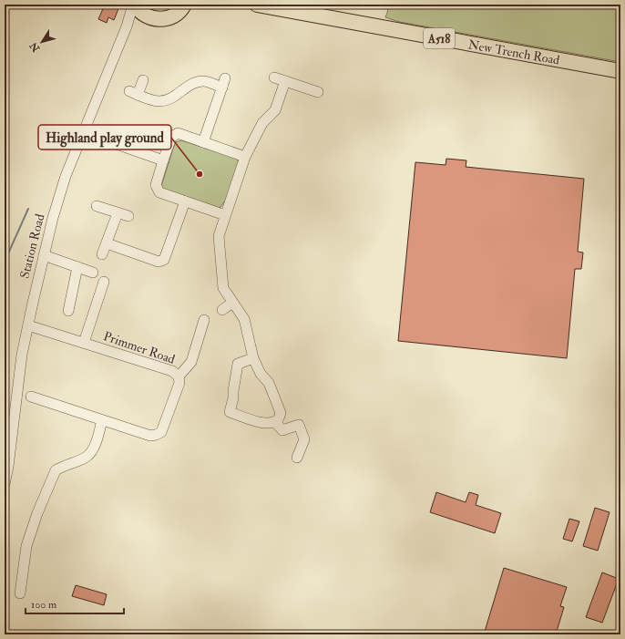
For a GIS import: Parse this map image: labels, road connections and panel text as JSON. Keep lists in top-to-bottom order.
{
  "streets": {
    "highway": ["A518", "New Trench Road"],
    "street": ["Station Road", "Primmer Road"]
  },
  "crossings": [
    ["Station Road", "Primmer Road"]
  ],
  "places": ["Highland play ground"],
  "scale_bar": "100 m",
  "north": "bottom left"
}
